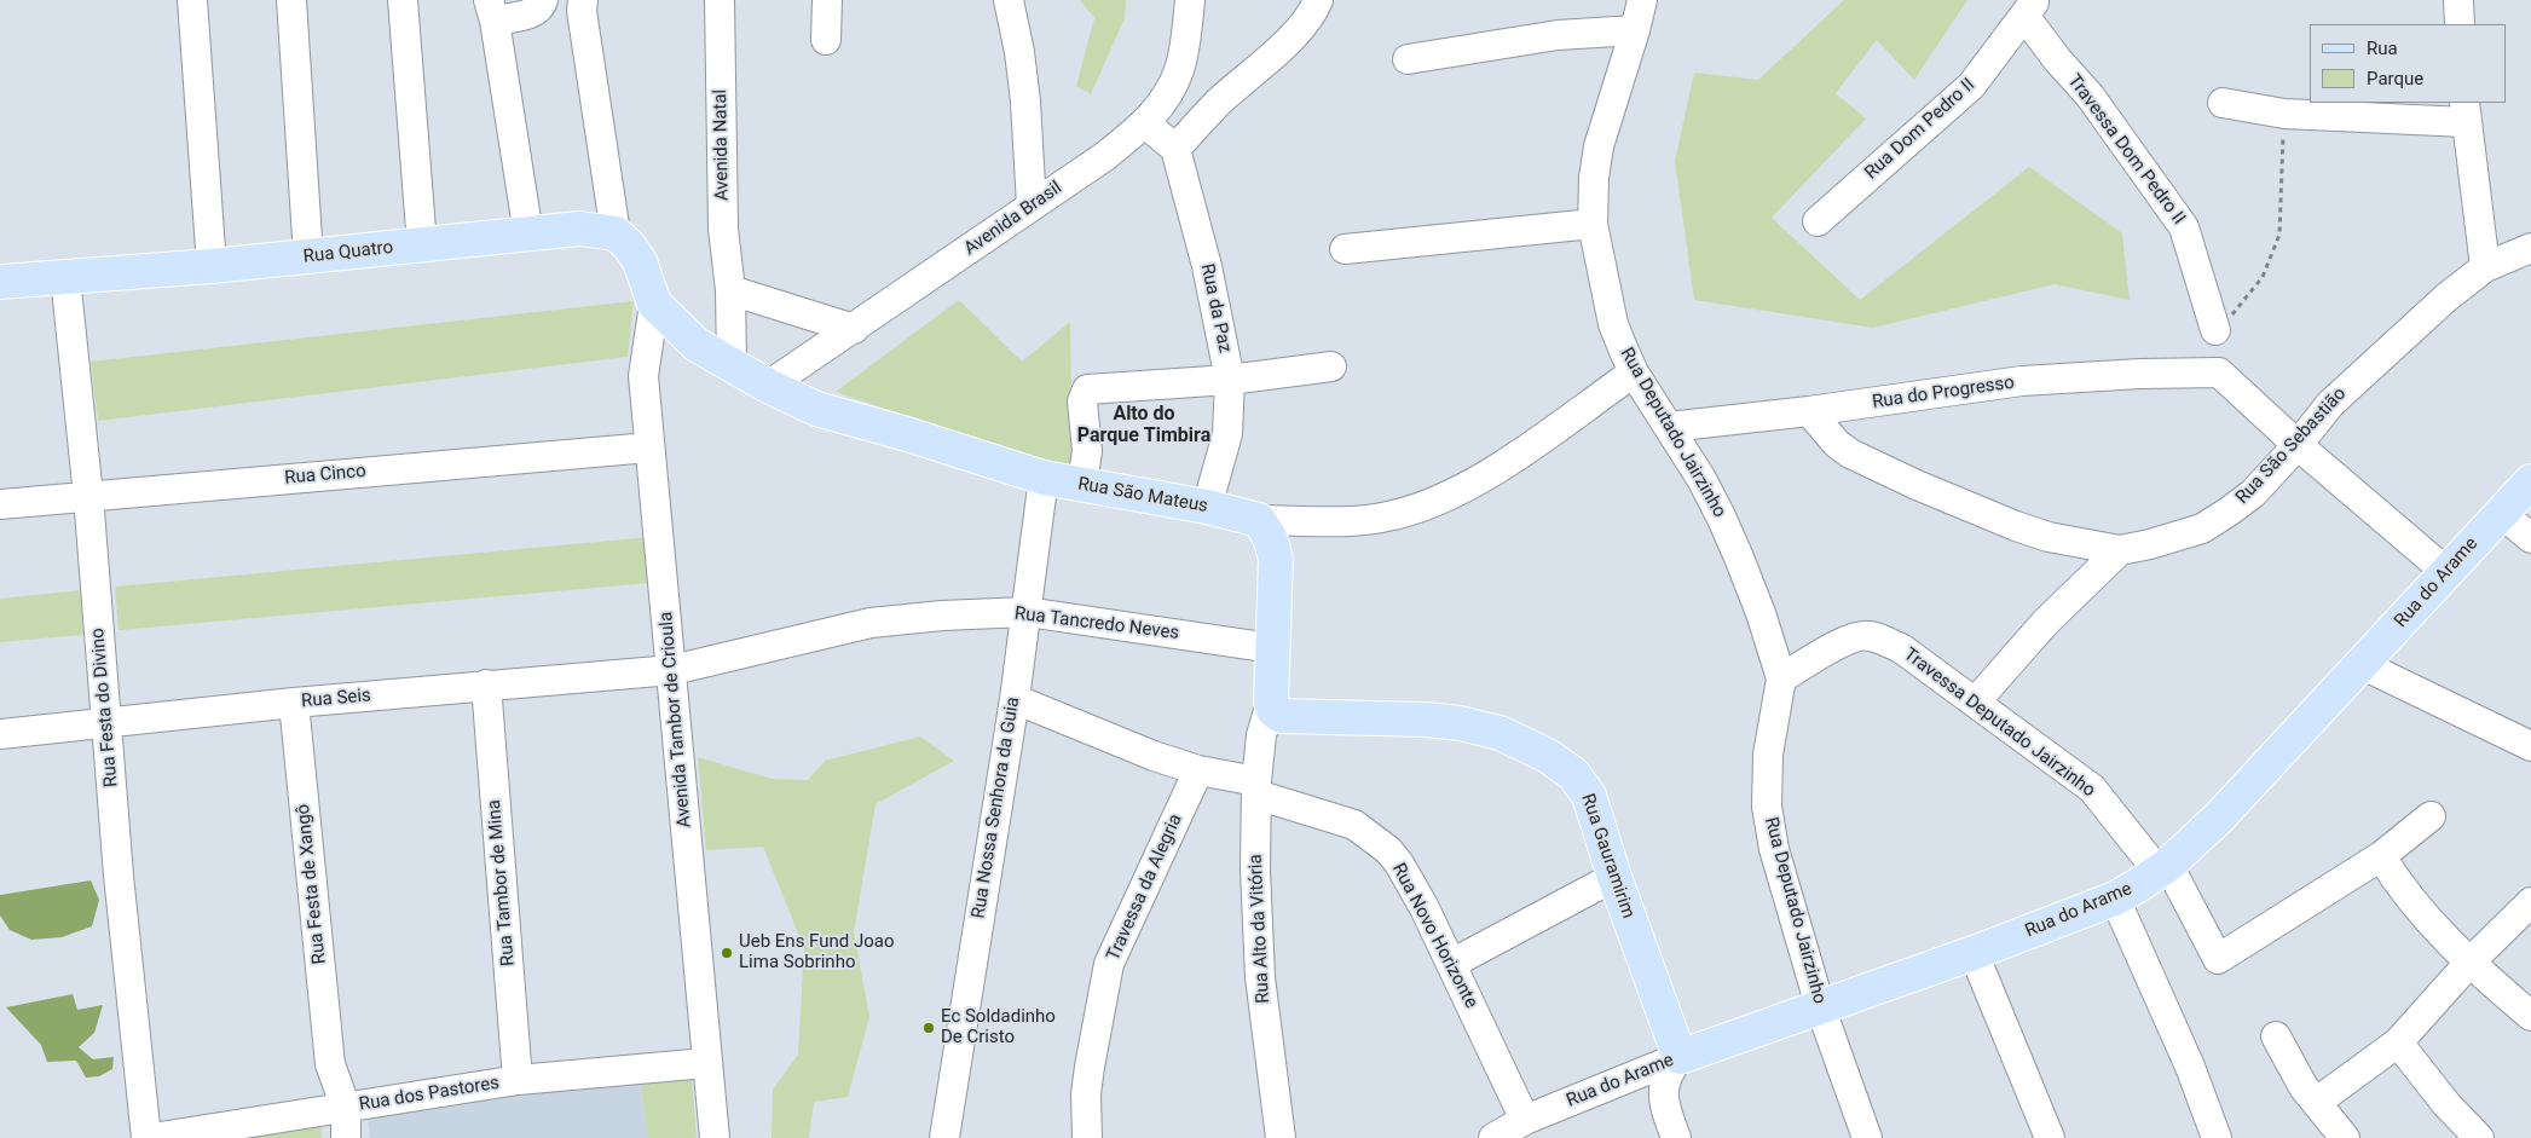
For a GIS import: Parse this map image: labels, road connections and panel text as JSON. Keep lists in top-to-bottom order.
{
  "streets": {
    "main road": [
      "Rua Quatro",
      "Rua São Mateus",
      "Rua do Arame",
      "Rua Gauramirim",
      "Rua Alto da Vitória"
    ],
    "street": [
      "Rua Dom Pedro II",
      "Avenida Natal",
      "Travessa Dom Pedro II",
      "Avenida Brasil",
      "Rua da Paz",
      "Rua do Progresso",
      "Rua Deputado Jairzinho",
      "Rua São Sebastião",
      "Rua Cinco",
      "Rua Tancredo Neves",
      "Rua Seis",
      "Rua Festa do Divino",
      "Avenida Tambor de Crioula",
      "Travessa Deputado Jairzinho",
      "Rua Nossa Senhora da Guia",
      "Rua Tambor de Mina",
      "Rua Festa de Xangô",
      "Travessa da Alegria",
      "Rua Novo Horizonte",
      "Rua dos Pastores"
    ]
  },
  "crossings": [
    ["Rua Dom Pedro II", "Travessa Dom Pedro II"],
    ["Avenida Natal", "Rua São Mateus"],
    ["Avenida Brasil", "Rua São Mateus"],
    ["Rua Quatro", "Rua Festa do Divino"],
    ["Rua da Paz", "Rua São Mateus"],
    ["Rua do Progresso", "Rua Deputado Jairzinho"],
    ["Rua do Progresso", "Rua São Sebastião"],
    ["Rua Deputado Jairzinho", "Rua São Mateus"],
    ["Rua Deputado Jairzinho", "Rua do Arame"],
    ["Rua Deputado Jairzinho", "Travessa Deputado Jairzinho"],
    ["Rua Cinco", "Rua Festa do Divino"],
    ["Rua Cinco", "Avenida Tambor de Crioula"],
    ["Rua São Mateus", "Avenida Tambor de Crioula"],
    ["Rua São Mateus", "Rua Nossa Senhora da Guia"],
    ["Rua São Mateus", "Rua Alto da Vitória"],
    ["Rua do Arame", "Travessa Deputado Jairzinho"],
    ["Rua do Arame", "Rua Gauramirim"],
    ["Rua do Arame", "Rua Novo Horizonte"],
    ["Rua Tancredo Neves", "Rua Seis"],
    ["Rua Tancredo Neves", "Avenida Tambor de Crioula"],
    ["Rua Tancredo Neves", "Rua Nossa Senhora da Guia"],
    ["Rua Tancredo Neves", "Rua Alto da Vitória"],
    ["Rua Seis", "Rua Festa do Divino"],
    ["Rua Seis", "Avenida Tambor de Crioula"],
    ["Rua Seis", "Rua Tambor de Mina"],
    ["Rua Seis", "Rua Festa de Xangô"],
    ["Avenida Tambor de Crioula", "Rua dos Pastores"],
    ["Rua Gauramirim", "Rua Alto da Vitória"],
    ["Rua Tambor de Mina", "Rua dos Pastores"],
    ["Rua Festa de Xangô", "Rua dos Pastores"],
    ["Rua Alto da Vitória", "Rua Novo Horizonte"]
  ],
  "districts": ["Alto do Parque Timbira"],
  "places": ["Ueb Ens Fund Joao Lima Sobrinho", "Ec Soldadinho De Cristo"],
  "legend": ["Rua", "Parque"]
}
